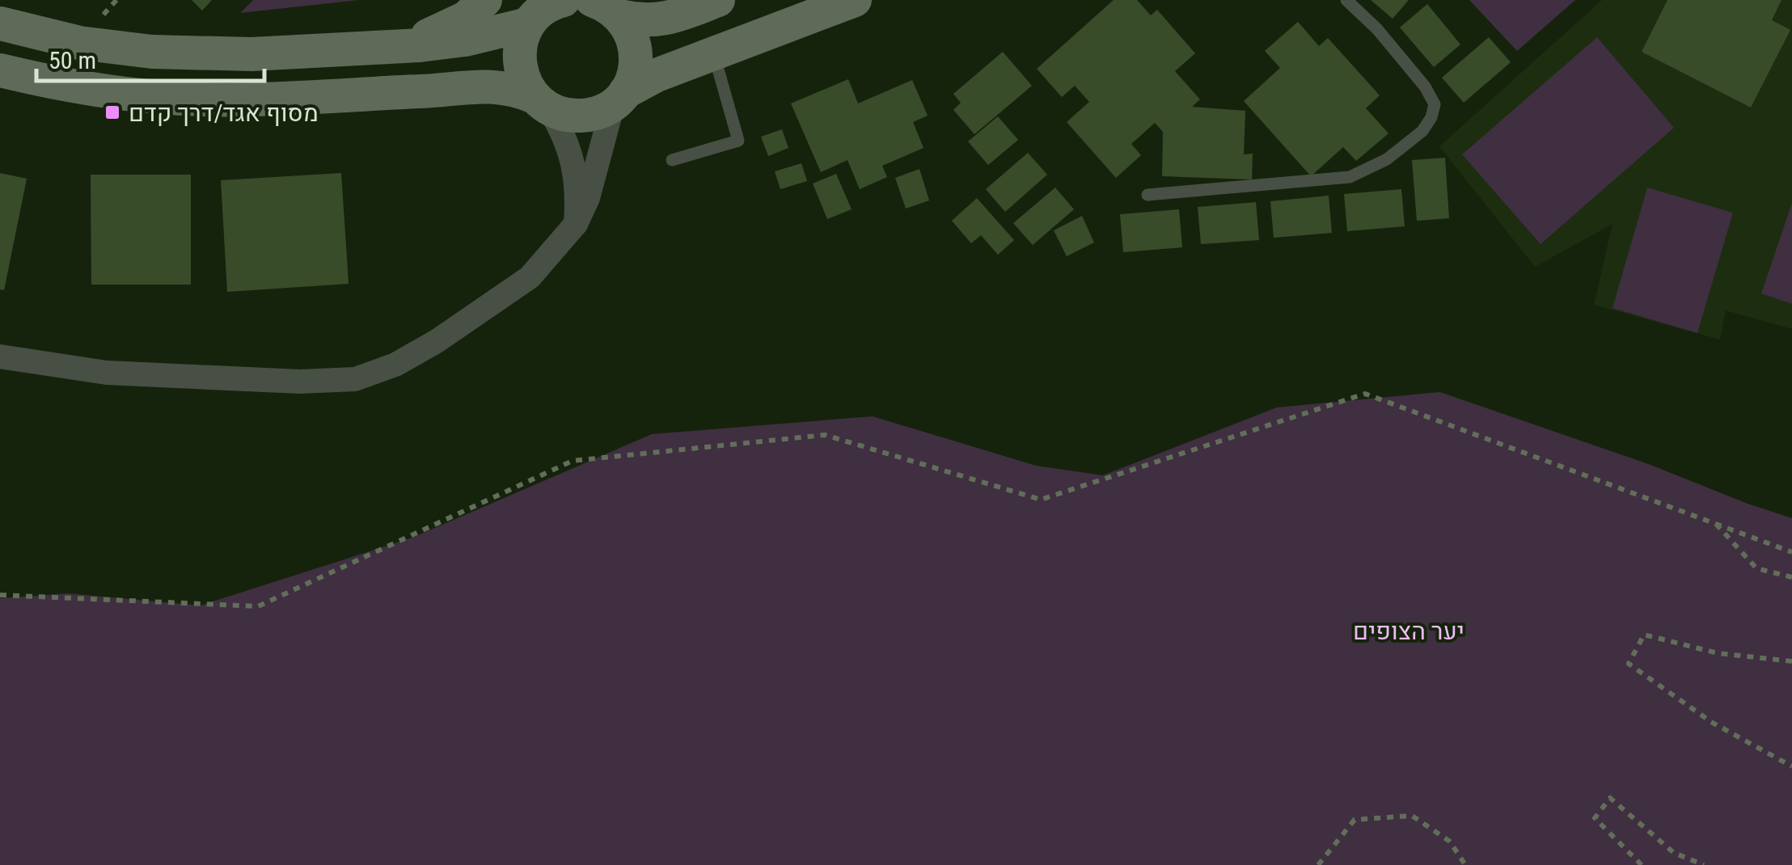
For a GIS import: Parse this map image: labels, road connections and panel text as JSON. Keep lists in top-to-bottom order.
{
  "parks": ["יער הצופים"],
  "places": {
    "transit": ["מסוף אגד/דרך קדם"]
  },
  "scale_bar": "50 m"
}
